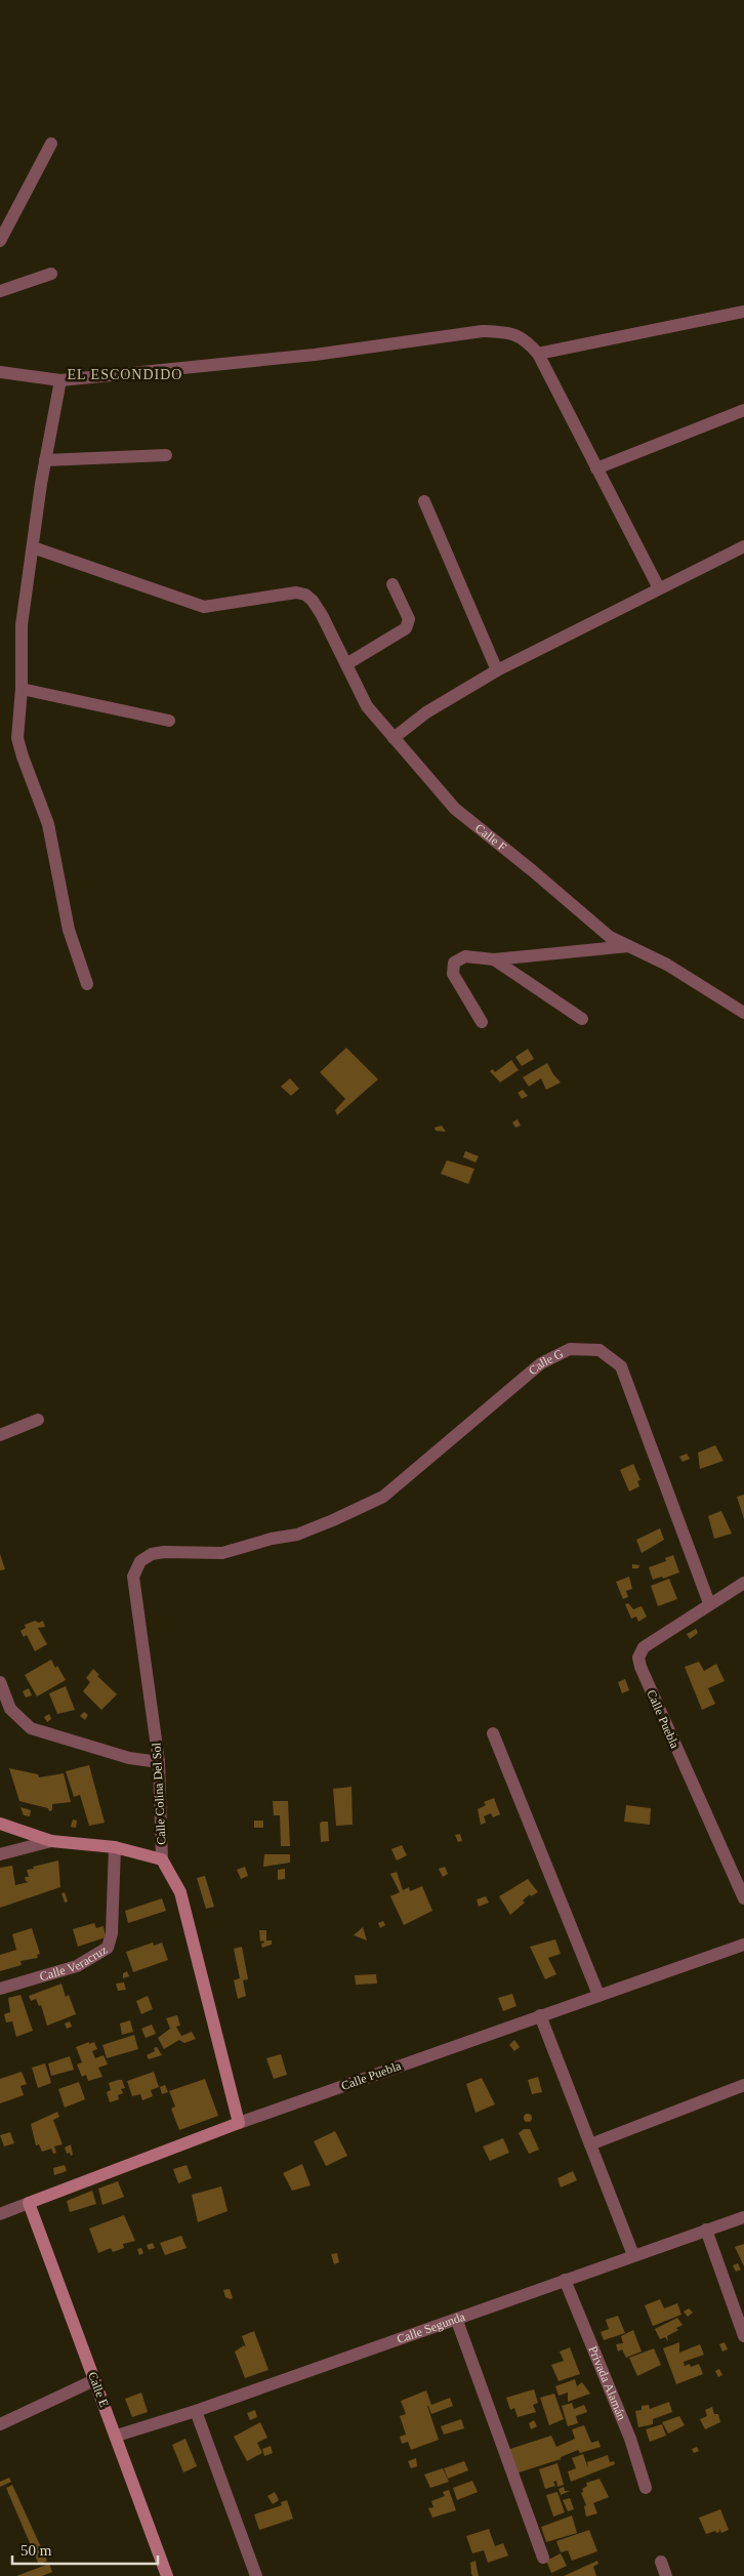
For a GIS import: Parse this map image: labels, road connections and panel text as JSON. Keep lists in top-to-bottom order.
{
  "streets": {
    "main road": ["Calle Puebla", "Calle Colina Del Sol", "Calle E"],
    "street": [
      "Calle F",
      "Calle G",
      "Calle Veracruz",
      "Calle Segunda",
      "Privada Alamán"
    ]
  },
  "crossings": [
    ["Calle G", "Calle Puebla"],
    ["Calle G", "Calle Colina Del Sol"],
    ["Calle Puebla", "Calle Colina Del Sol"],
    ["Calle Puebla", "Calle E"],
    ["Calle Segunda", "Privada Alamán"],
    ["Calle Segunda", "Calle E"]
  ],
  "districts": ["EL ESCONDIDO"],
  "scale_bar": "50 m"
}
